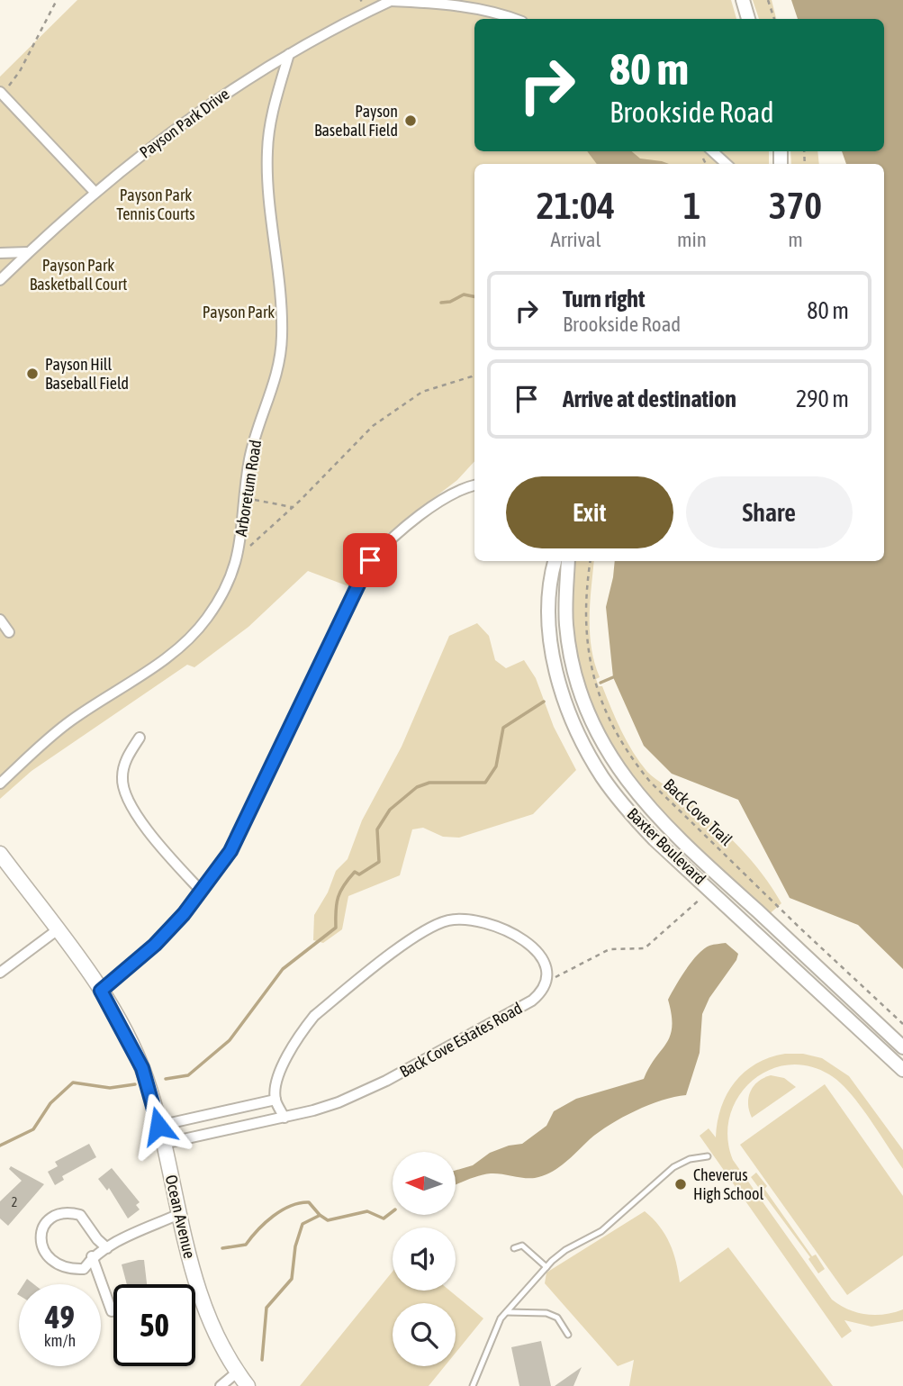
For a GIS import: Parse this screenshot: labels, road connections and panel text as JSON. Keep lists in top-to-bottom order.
{
  "streets": {
    "main road": ["Ocean Avenue"],
    "street": [
      "Payson Park Drive",
      "Arboretum Road",
      "Baxter Boulevard",
      "Back Cove Estates Road"
    ],
    "path": ["Back Cove Trail"]
  },
  "crossings": [
    ["Payson Park Drive", "Arboretum Road"],
    ["Back Cove Estates Road", "Ocean Avenue"]
  ],
  "parks": ["Payson Park Tennis Courts", "Payson Park Basketball Court", "Payson Park"],
  "places": ["Payson Baseball Field", "Payson Hill Baseball Field", "Cheverus High School"],
  "house_numbers": ["2"],
  "north": "left",
  "page": {
    "turn": ["80 m", "Brookside Road"],
    "eta": [
      "21:04",
      "Arrival",
      "1",
      "min",
      "370",
      "m"
    ],
    "list": [
      {
        "name": "Turn right",
        "note": "Brookside Road",
        "value": "80 m"
      },
      {
        "name": "Arrive at destination",
        "value": "290 m"
      }
    ],
    "buttons": ["Exit", "Share"],
    "speed": "49 km/h",
    "limit": "50"
  }
}
